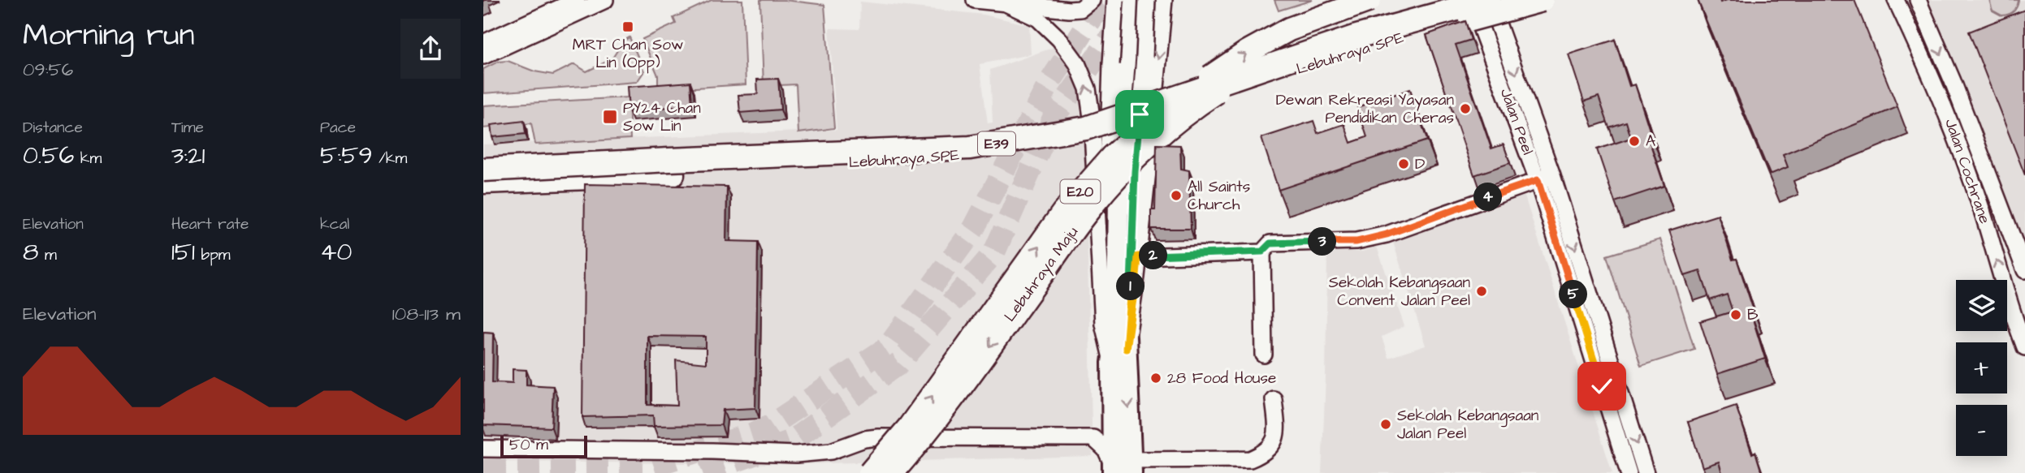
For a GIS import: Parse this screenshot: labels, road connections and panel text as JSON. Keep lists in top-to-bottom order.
{
  "streets": {
    "highway": [
      "Lebuhraya SPE",
      "E39",
      "E20",
      "Lebuhraya Maju"
    ],
    "street": ["Jalan Peel", "Jalan Cochrane"]
  },
  "crossings": [
    ["Lebuhraya SPE", "Jalan Peel"]
  ],
  "places": {
    "transit": ["MRT Chan Sow Lin (Opp)", "PY24 Chan Sow Lin"],
    "other": [
      "Dewan Rekreasi Yayasan Pendidikan Cheras",
      "A",
      "D",
      "All Saints Church",
      "Sekolah Kebangsaan Convent Jalan Peel",
      "B",
      "28 Food House",
      "Sekolah Kebangsaan Jalan Peel"
    ]
  },
  "scale_bar": "50 m",
  "page": {
    "heading": ["Morning run", "09:56"],
    "stats": [
      ["Distance", "0.56 km"],
      ["Time", "3:21"],
      ["Pace", "5:59 /km"],
      ["Elevation", "8 m"],
      ["Heart rate", "151 bpm"],
      ["kcal", "40"]
    ],
    "pins": [
      "4",
      "3",
      "2",
      "1",
      "5"
    ],
    "map_buttons": ["+", "−"],
    "chart": ["Elevation", "108–113 m"],
    "scale": "50 m"
  }
}
